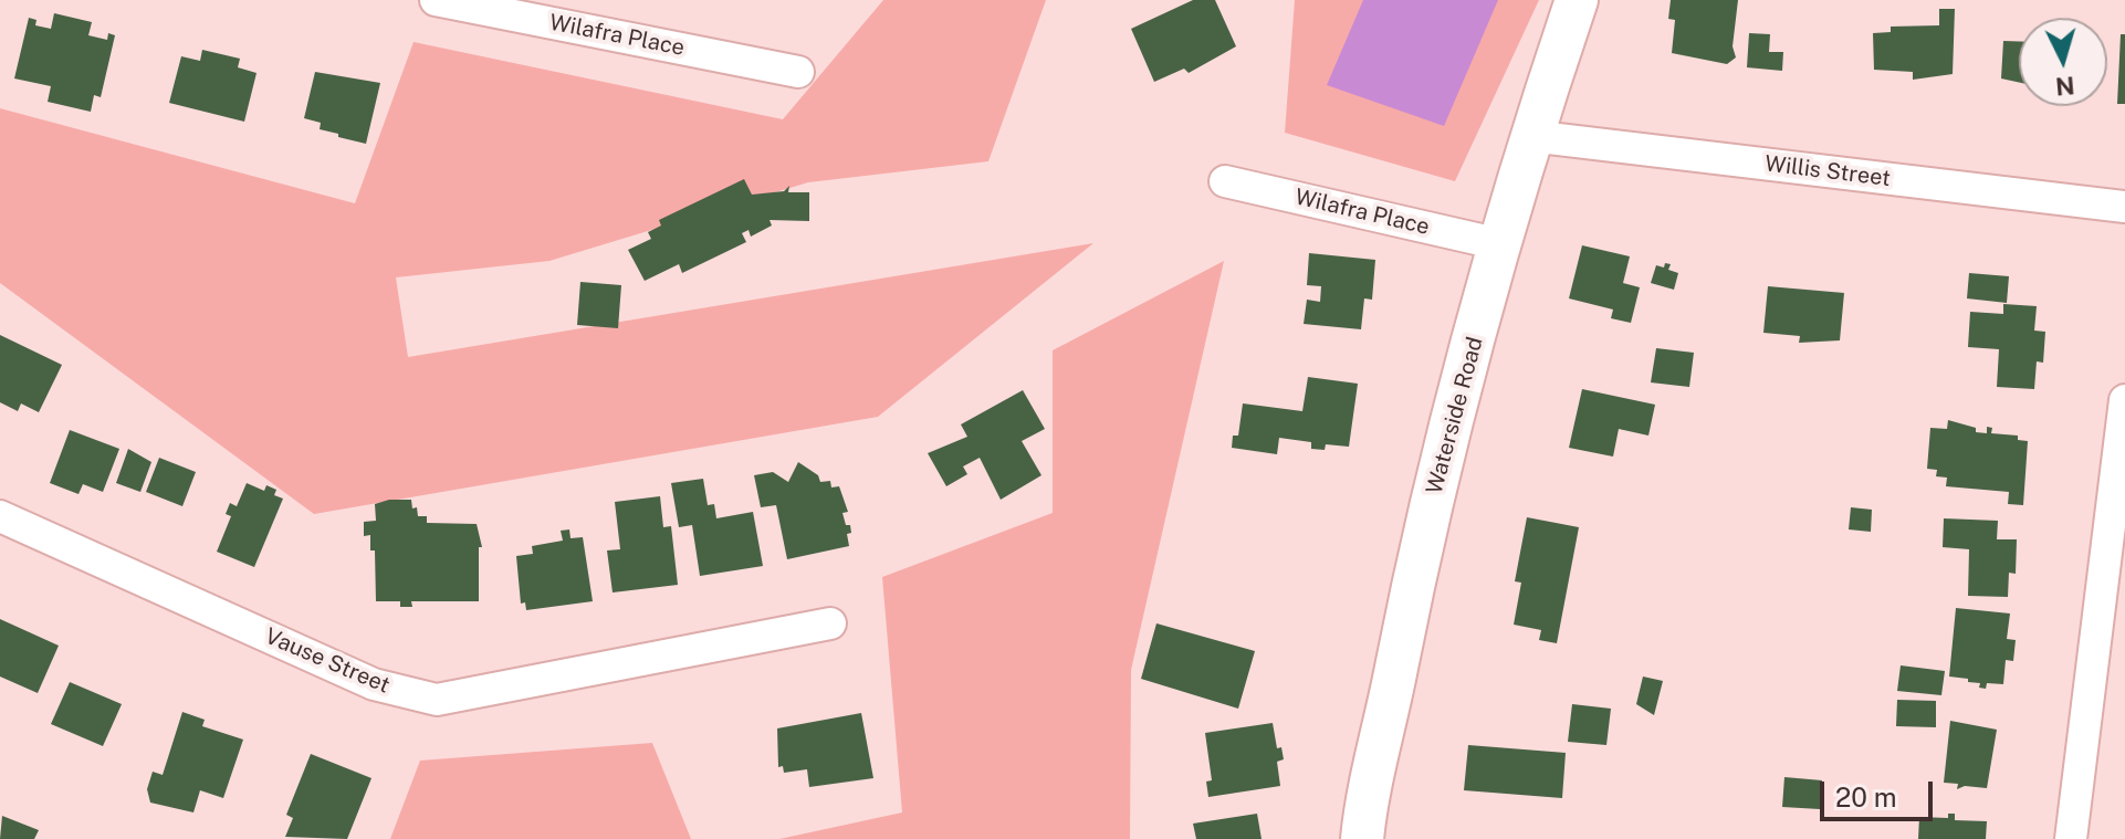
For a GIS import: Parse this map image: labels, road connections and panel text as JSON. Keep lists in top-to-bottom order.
{
  "streets": {
    "main road": ["Waterside Road"],
    "street": ["Wilafra Place", "Willis Street", "Vause Street"]
  },
  "crossings": [
    ["Wilafra Place", "Waterside Road"],
    ["Willis Street", "Waterside Road"]
  ],
  "scale_bar": "20 m",
  "north": "bottom"
}
